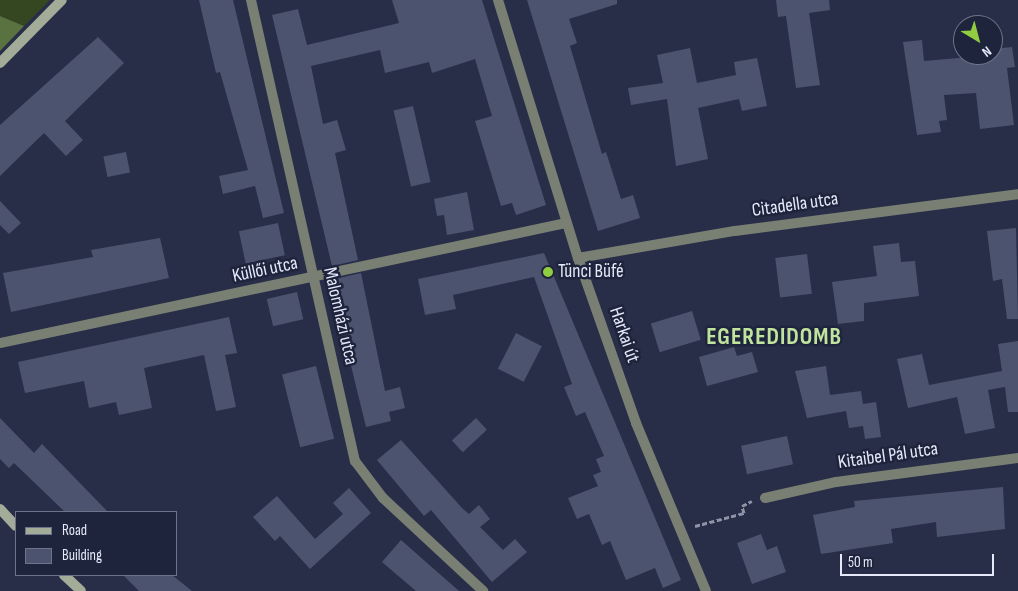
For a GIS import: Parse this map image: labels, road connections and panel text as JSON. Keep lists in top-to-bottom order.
{
  "streets": {
    "street": [
      "Citadella utca",
      "Küllői utca",
      "Malomházi utca",
      "Harkai út",
      "Kitaibel Pál utca"
    ]
  },
  "crossings": [
    ["Citadella utca", "Harkai út"],
    ["Küllői utca", "Malomházi utca"],
    ["Küllői utca", "Harkai út"]
  ],
  "districts": ["EGEREDIDOMB"],
  "places": ["Tünci Büfé"],
  "legend": ["Road", "Building"],
  "scale_bar": "50 m",
  "north": "bottom right"
}
